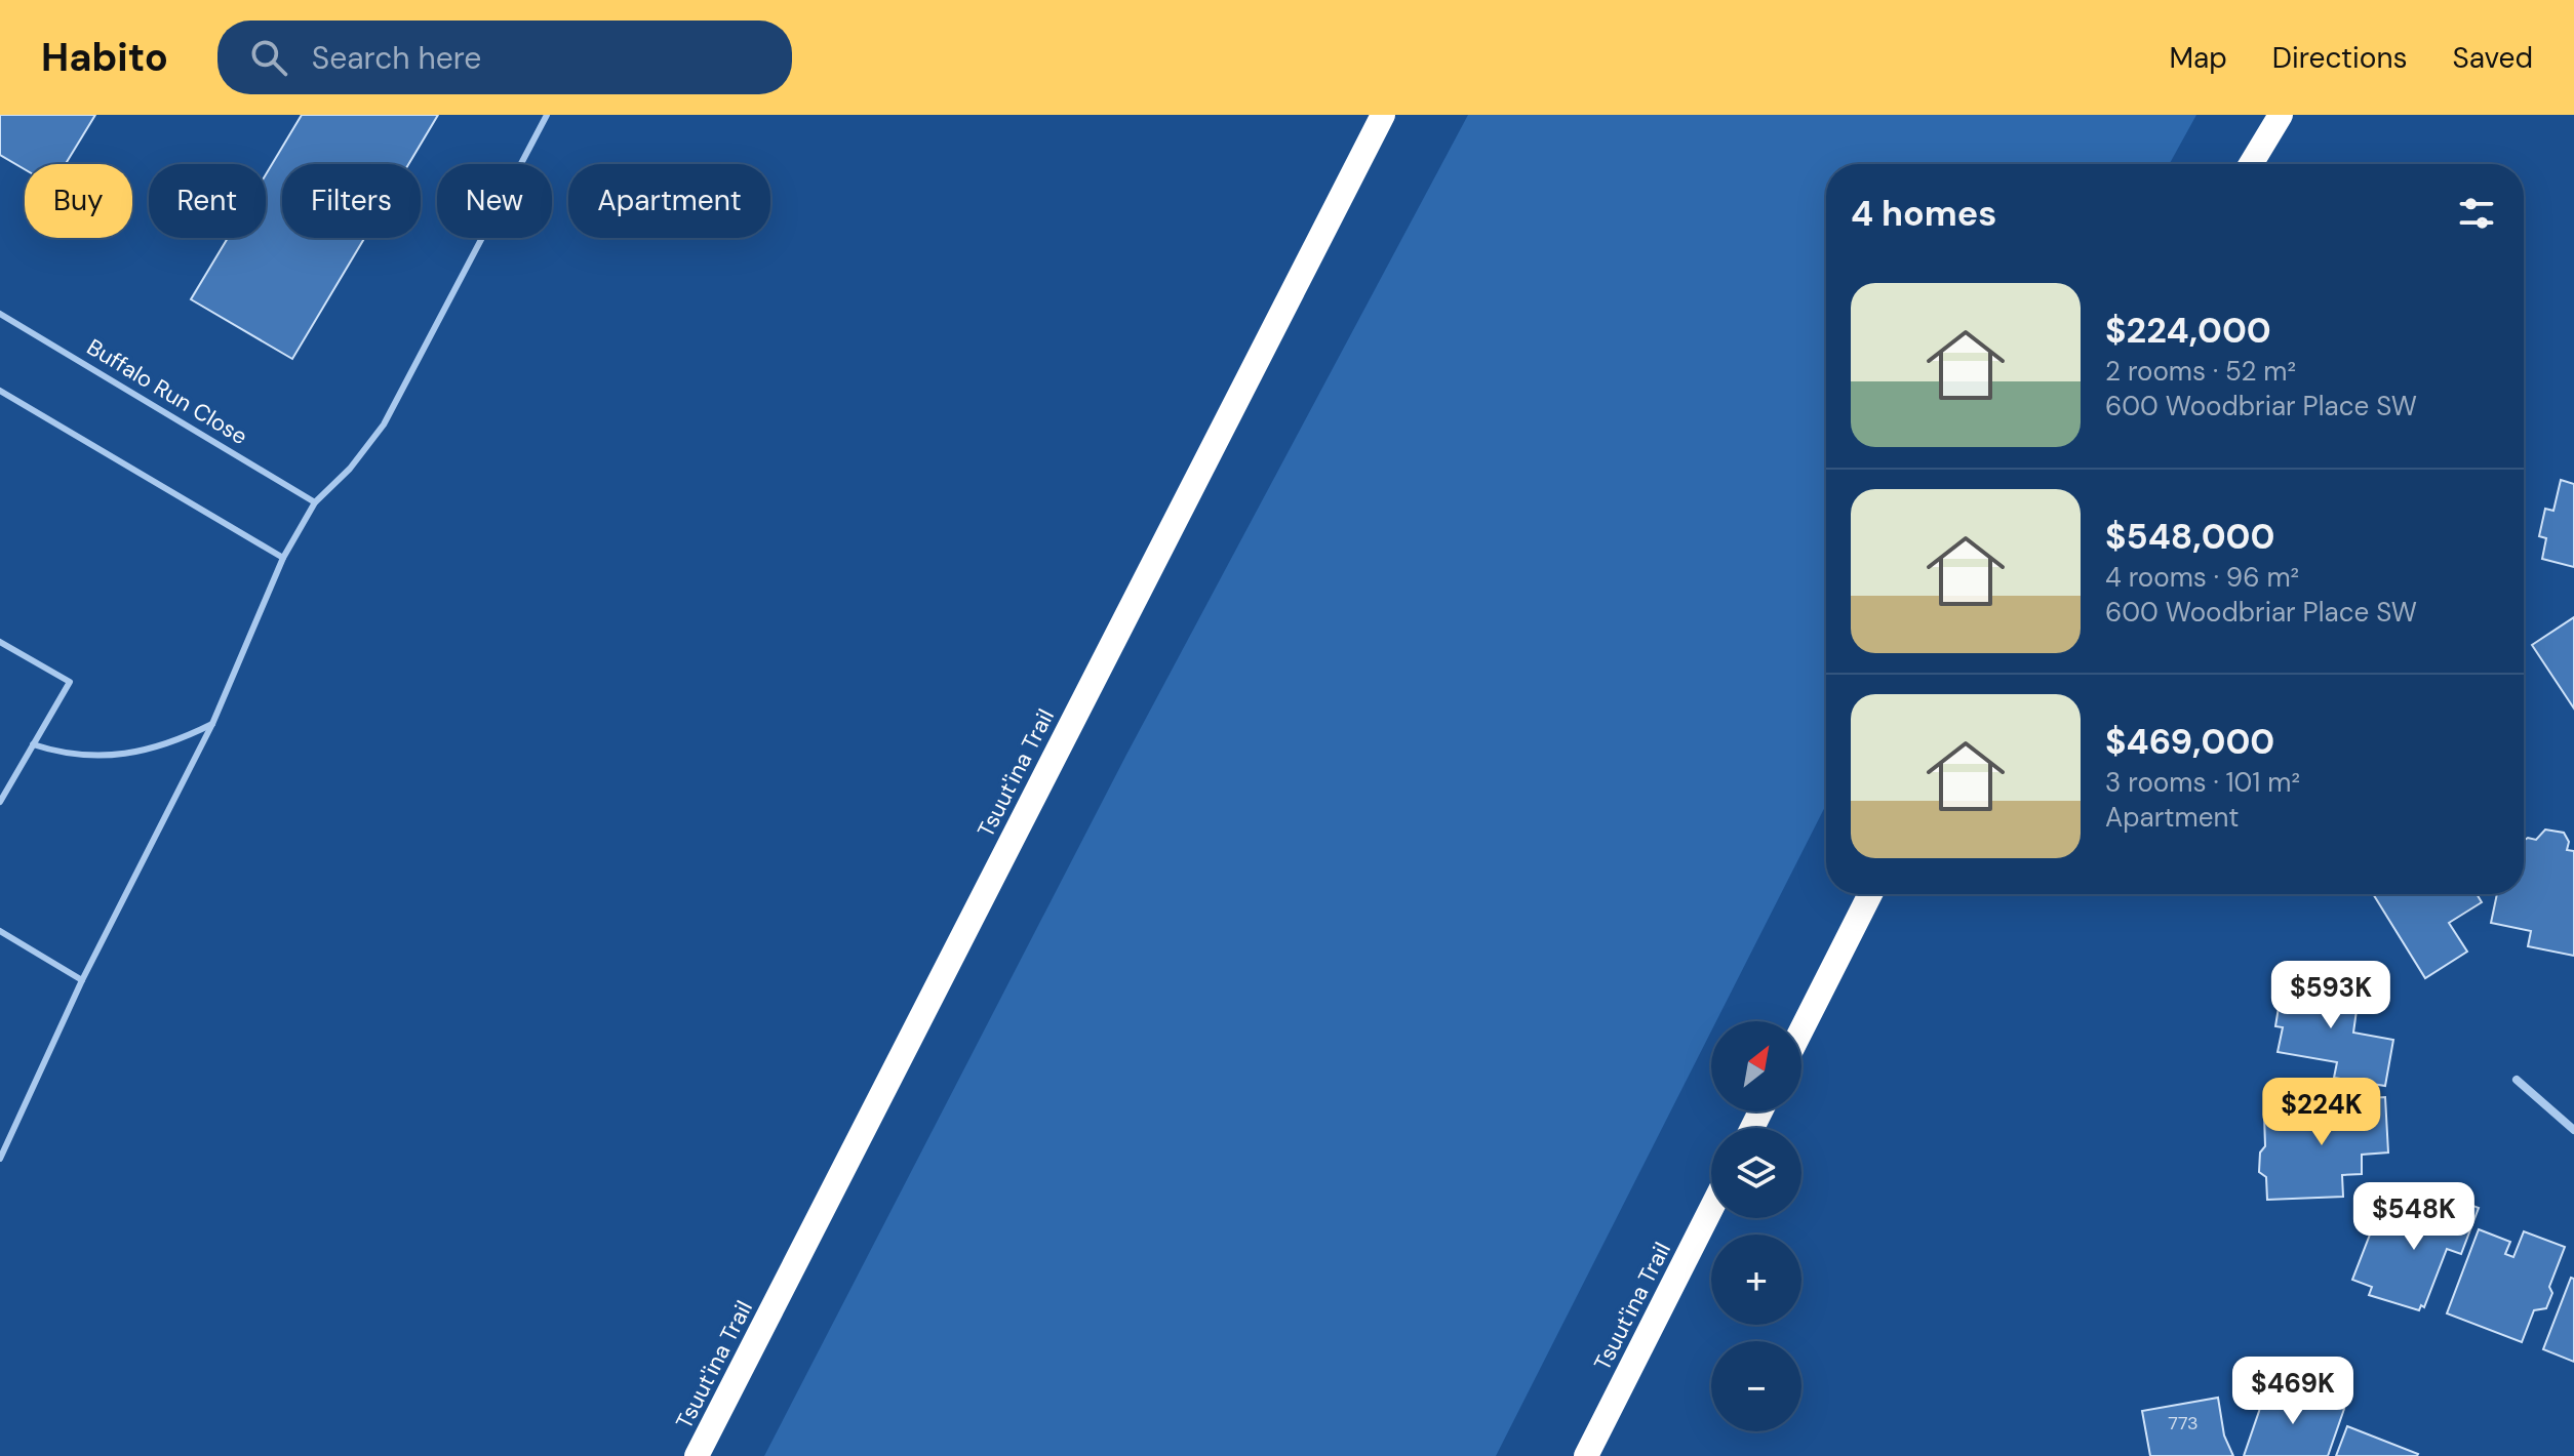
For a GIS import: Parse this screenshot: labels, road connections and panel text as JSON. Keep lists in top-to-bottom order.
{
  "streets": {
    "highway": ["Tsuut'ina Trail"],
    "lane": ["Buffalo Run Close"]
  },
  "house_numbers": ["773"],
  "north": "top right",
  "page": {
    "header": "Habito",
    "search": "Search here",
    "nav": ["Map", "Directions", "Saved"],
    "chip": [
      "Buy",
      "Rent",
      "Filters",
      "New",
      "Apartment"
    ],
    "heading": "4 homes",
    "list": [
      {
        "name": "$224,000",
        "note": "2 rooms · 52 m² · 600 Woodbriar Place SW"
      },
      {
        "name": "$548,000",
        "note": "4 rooms · 96 m² · 600 Woodbriar Place SW"
      },
      {
        "name": "$469,000",
        "note": "3 rooms · 101 m² · Apartment"
      }
    ],
    "price": [
      "$593K",
      "$224K",
      "$548K",
      "$469K"
    ],
    "map_buttons": ["+", "−"]
  }
}
